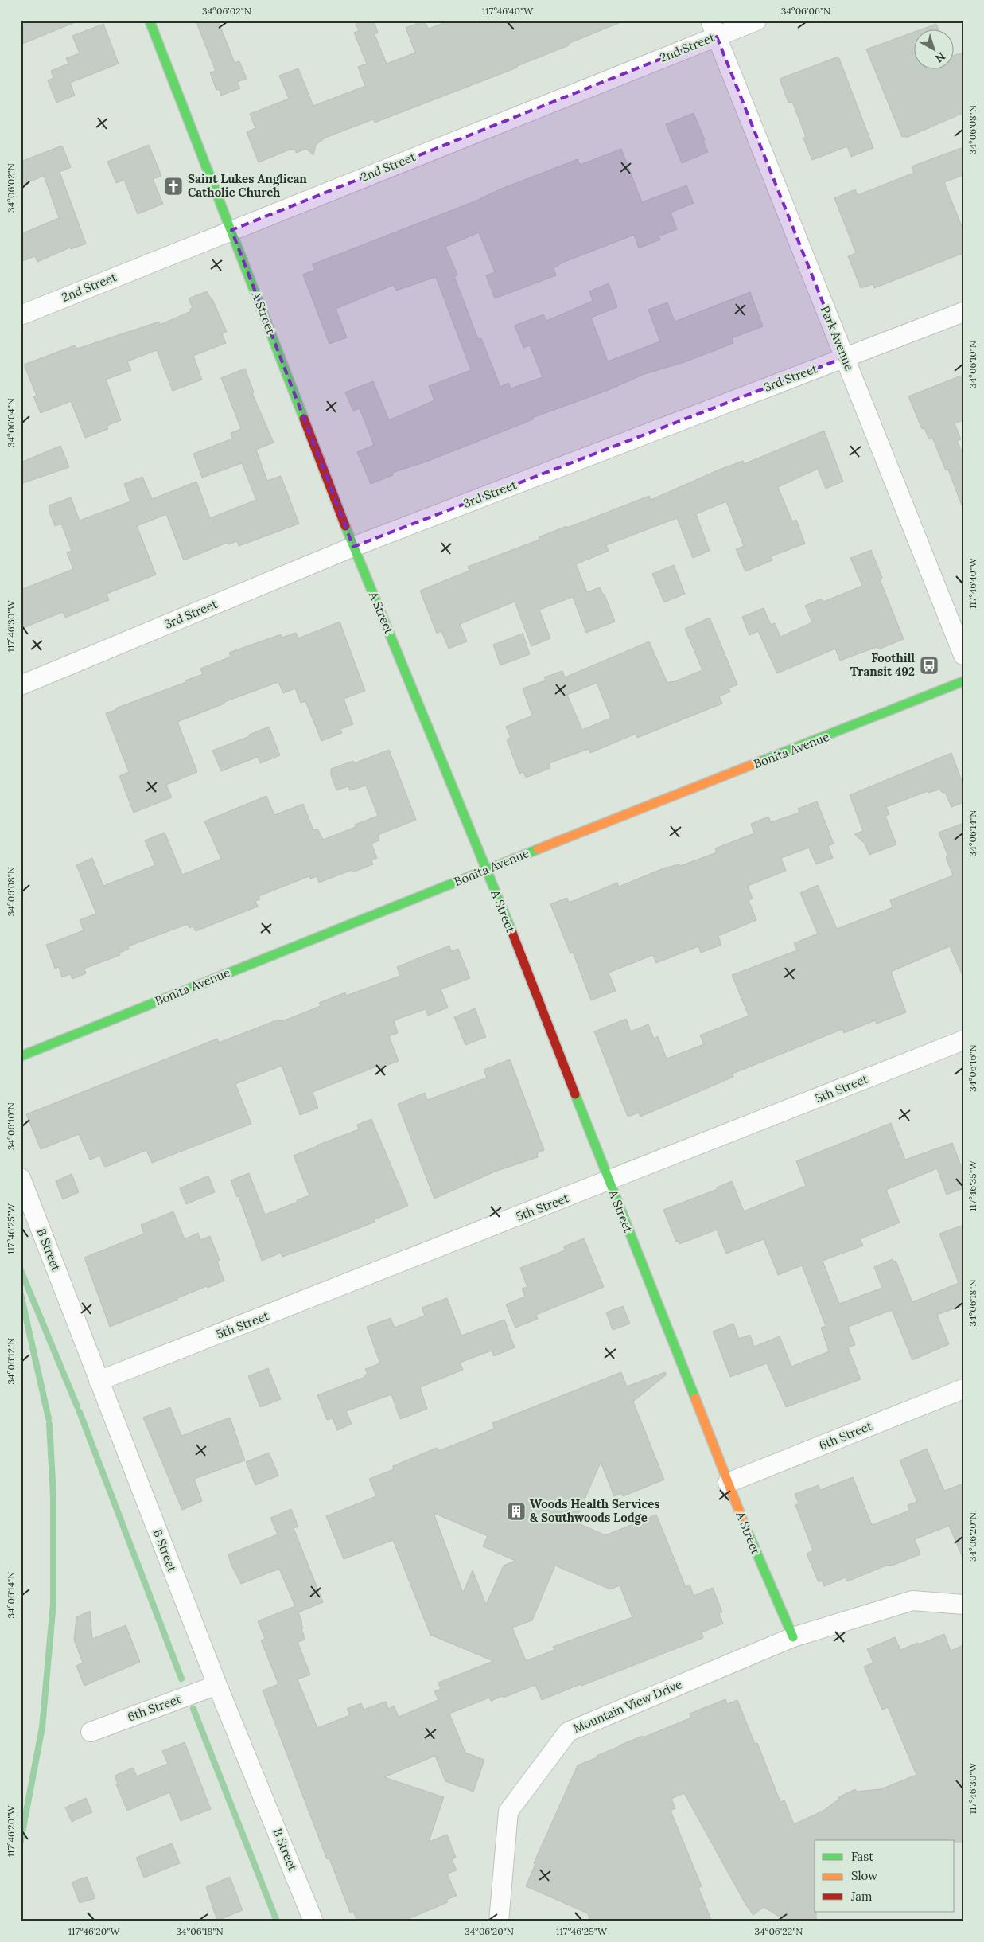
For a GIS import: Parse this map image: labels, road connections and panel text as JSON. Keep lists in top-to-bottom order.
{
  "streets": {
    "street": [
      "2nd Street",
      "A Street",
      "Park Avenue",
      "3rd Street",
      "Bonita Avenue",
      "5th Street",
      "B Street",
      "6th Street",
      "Mountain View Drive"
    ]
  },
  "crossings": [
    ["2nd Street", "A Street"],
    ["2nd Street", "Park Avenue"],
    ["A Street", "3rd Street"],
    ["A Street", "Bonita Avenue"],
    ["A Street", "5th Street"],
    ["A Street", "6th Street"],
    ["A Street", "Mountain View Drive"],
    ["Park Avenue", "3rd Street"],
    ["5th Street", "B Street"],
    ["B Street", "6th Street"]
  ],
  "places": {
    "church": ["Saint Lukes Anglican Catholic Church"],
    "bus stop": ["Foothill Transit 492"],
    "building": ["Woods Health Services & Southwoods Lodge"]
  },
  "legend": ["Fast", "Slow", "Jam"],
  "north": "bottom right",
  "coordinates": [
    "34°06'02\"N",
    "117°46'40\"W",
    "34°06'06\"N",
    "34°06'08\"N",
    "34°06'10\"N",
    "34°06'04\"N",
    "117°46'30\"W",
    "34°06'14\"N",
    "34°06'16\"N",
    "117°46'35\"W",
    "117°46'25\"W",
    "34°06'18\"N",
    "34°06'12\"N",
    "34°06'20\"N",
    "117°46'20\"W",
    "34°06'22\"N"
  ]
}
